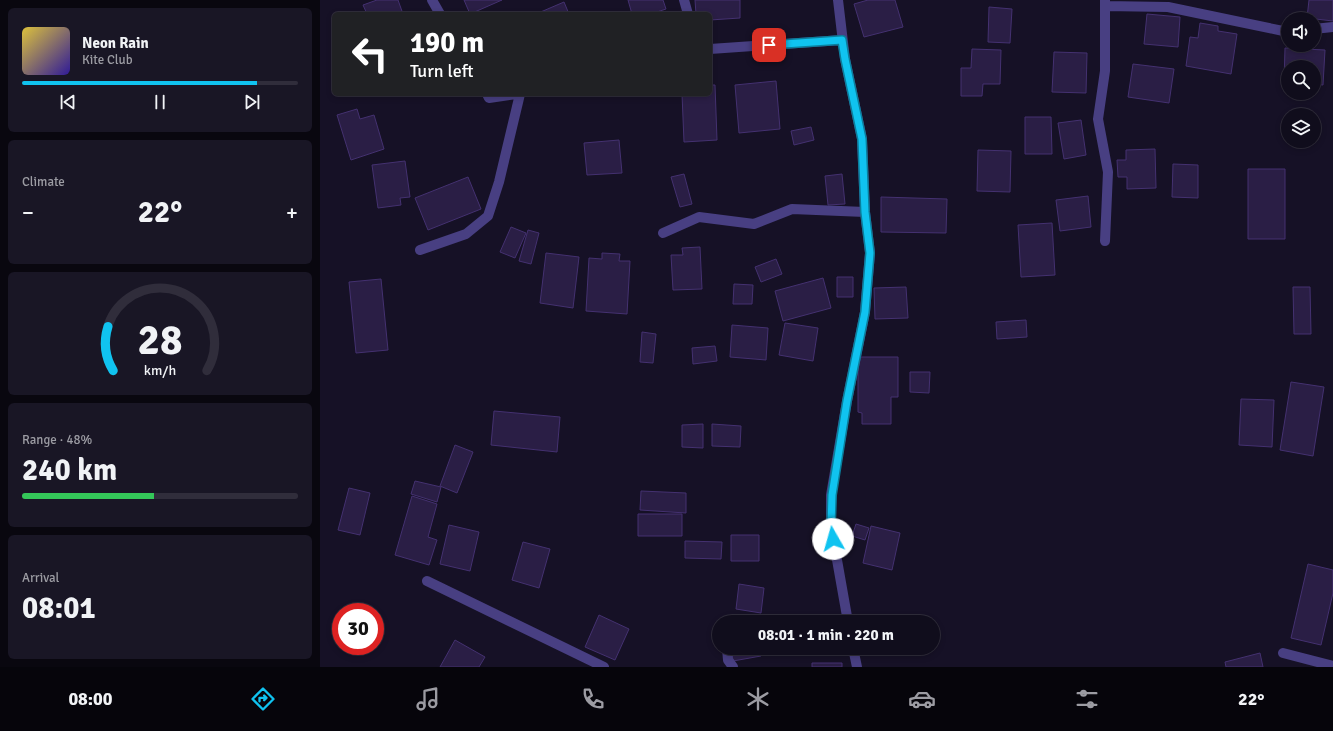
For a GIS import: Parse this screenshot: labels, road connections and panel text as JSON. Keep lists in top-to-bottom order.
{
  "page": {
    "turn": ["190 m", "Turn left"],
    "song": ["Neon Rain", "Kite Club"],
    "tile": [
      "Climate",
      ["Range · 48%", "240 km"],
      ["Arrival", "08:01"]
    ],
    "heat": ["−", "22°", "+"],
    "limit": "30",
    "trip": "08:01 · 1 min · 220 m",
    "tabs": ["08:00", "22°"],
    "gauge": ["28", "km/h"]
  }
}
